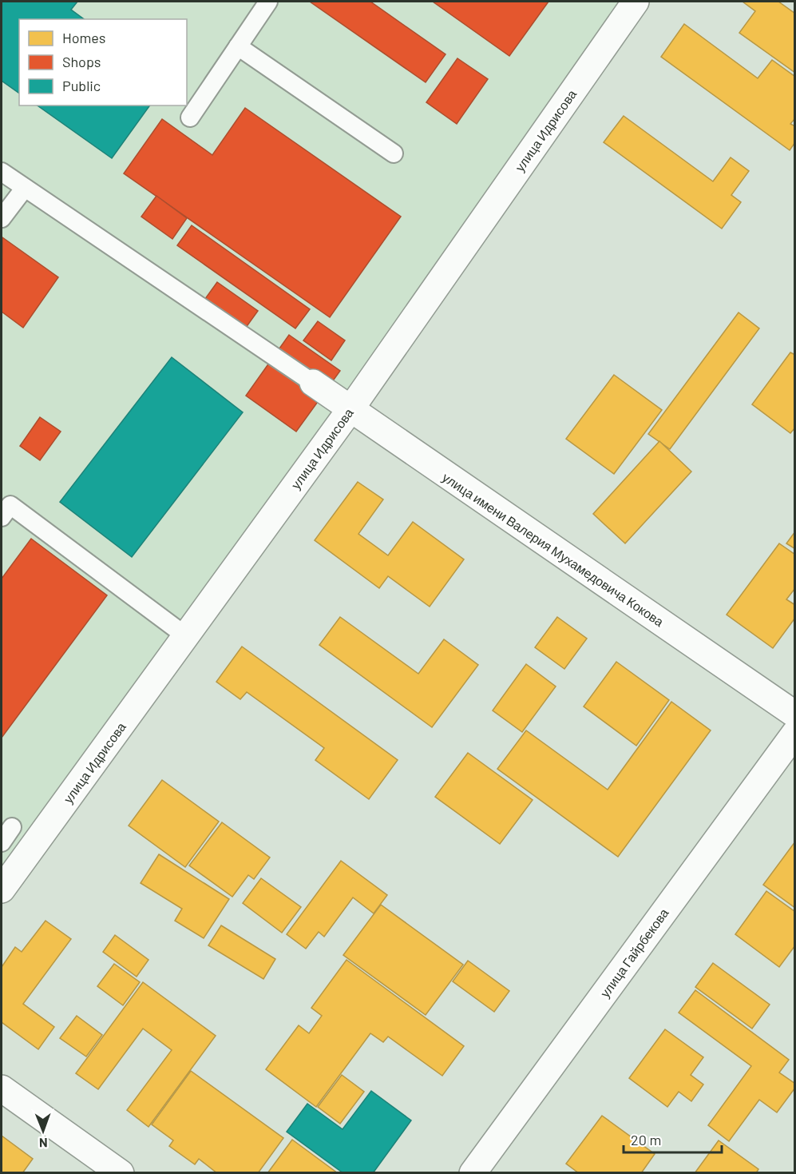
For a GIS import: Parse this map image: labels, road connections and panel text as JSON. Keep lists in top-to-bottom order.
{
  "streets": {
    "street": ["улица Идрисова", "улица имени Валерия Мухамедовича Кокова", "улица Гайрбекова"]
  },
  "crossings": [
    ["улица Идрисова", "улица имени Валерия Мухамедовича Кокова"]
  ],
  "legend": ["Homes", "Shops", "Public"],
  "scale_bar": "20 m",
  "north": "bottom"
}
